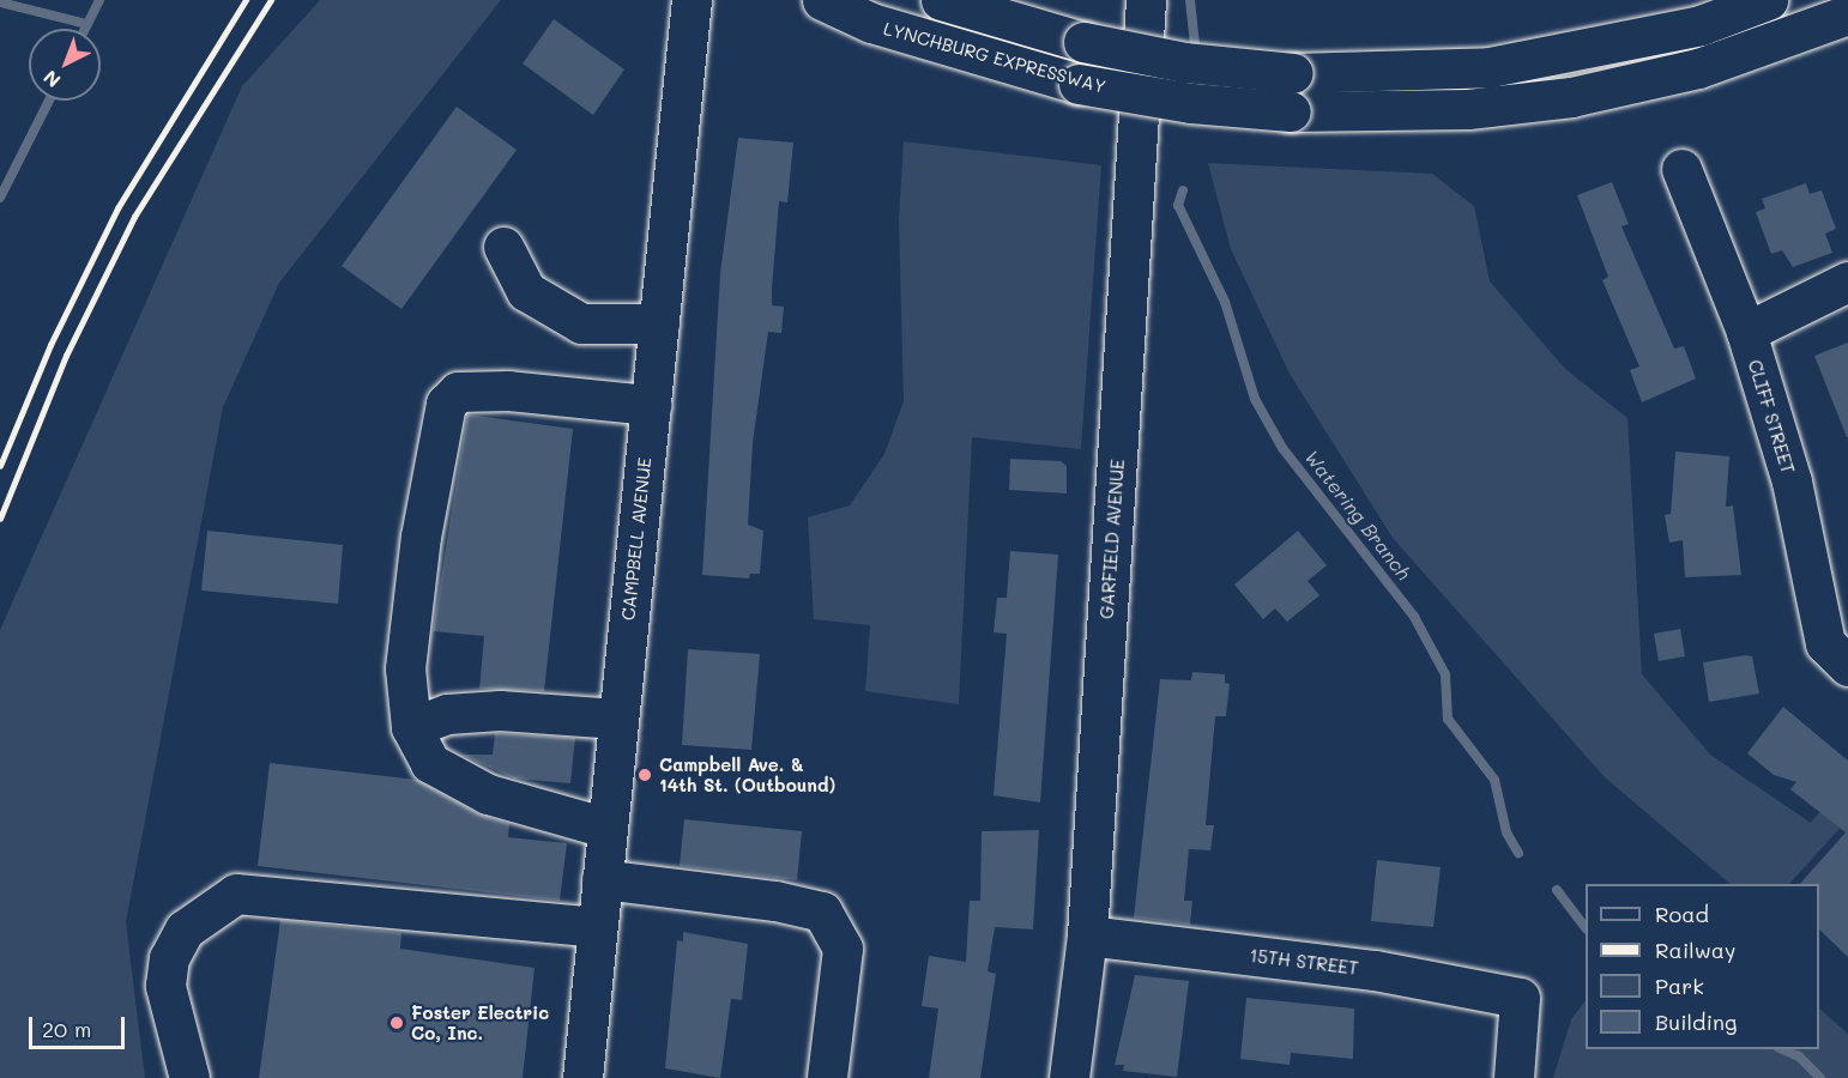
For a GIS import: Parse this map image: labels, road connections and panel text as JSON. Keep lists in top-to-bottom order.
{
  "streets": {
    "main road": [
      "LYNCHBURG EXPRESSWAY",
      "CLIFF STREET",
      "CAMPBELL AVENUE",
      "GARFIELD AVENUE",
      "15TH STREET"
    ]
  },
  "crossings": [
    ["GARFIELD AVENUE", "15TH STREET"]
  ],
  "water": ["Watering Branch"],
  "places": ["Campbell Ave. & 14th St. (Outbound)", "Foster Electric Co, Inc."],
  "legend": [
    "Road",
    "Railway",
    "Park",
    "Building"
  ],
  "scale_bar": "20 m",
  "north": "bottom left"
}
